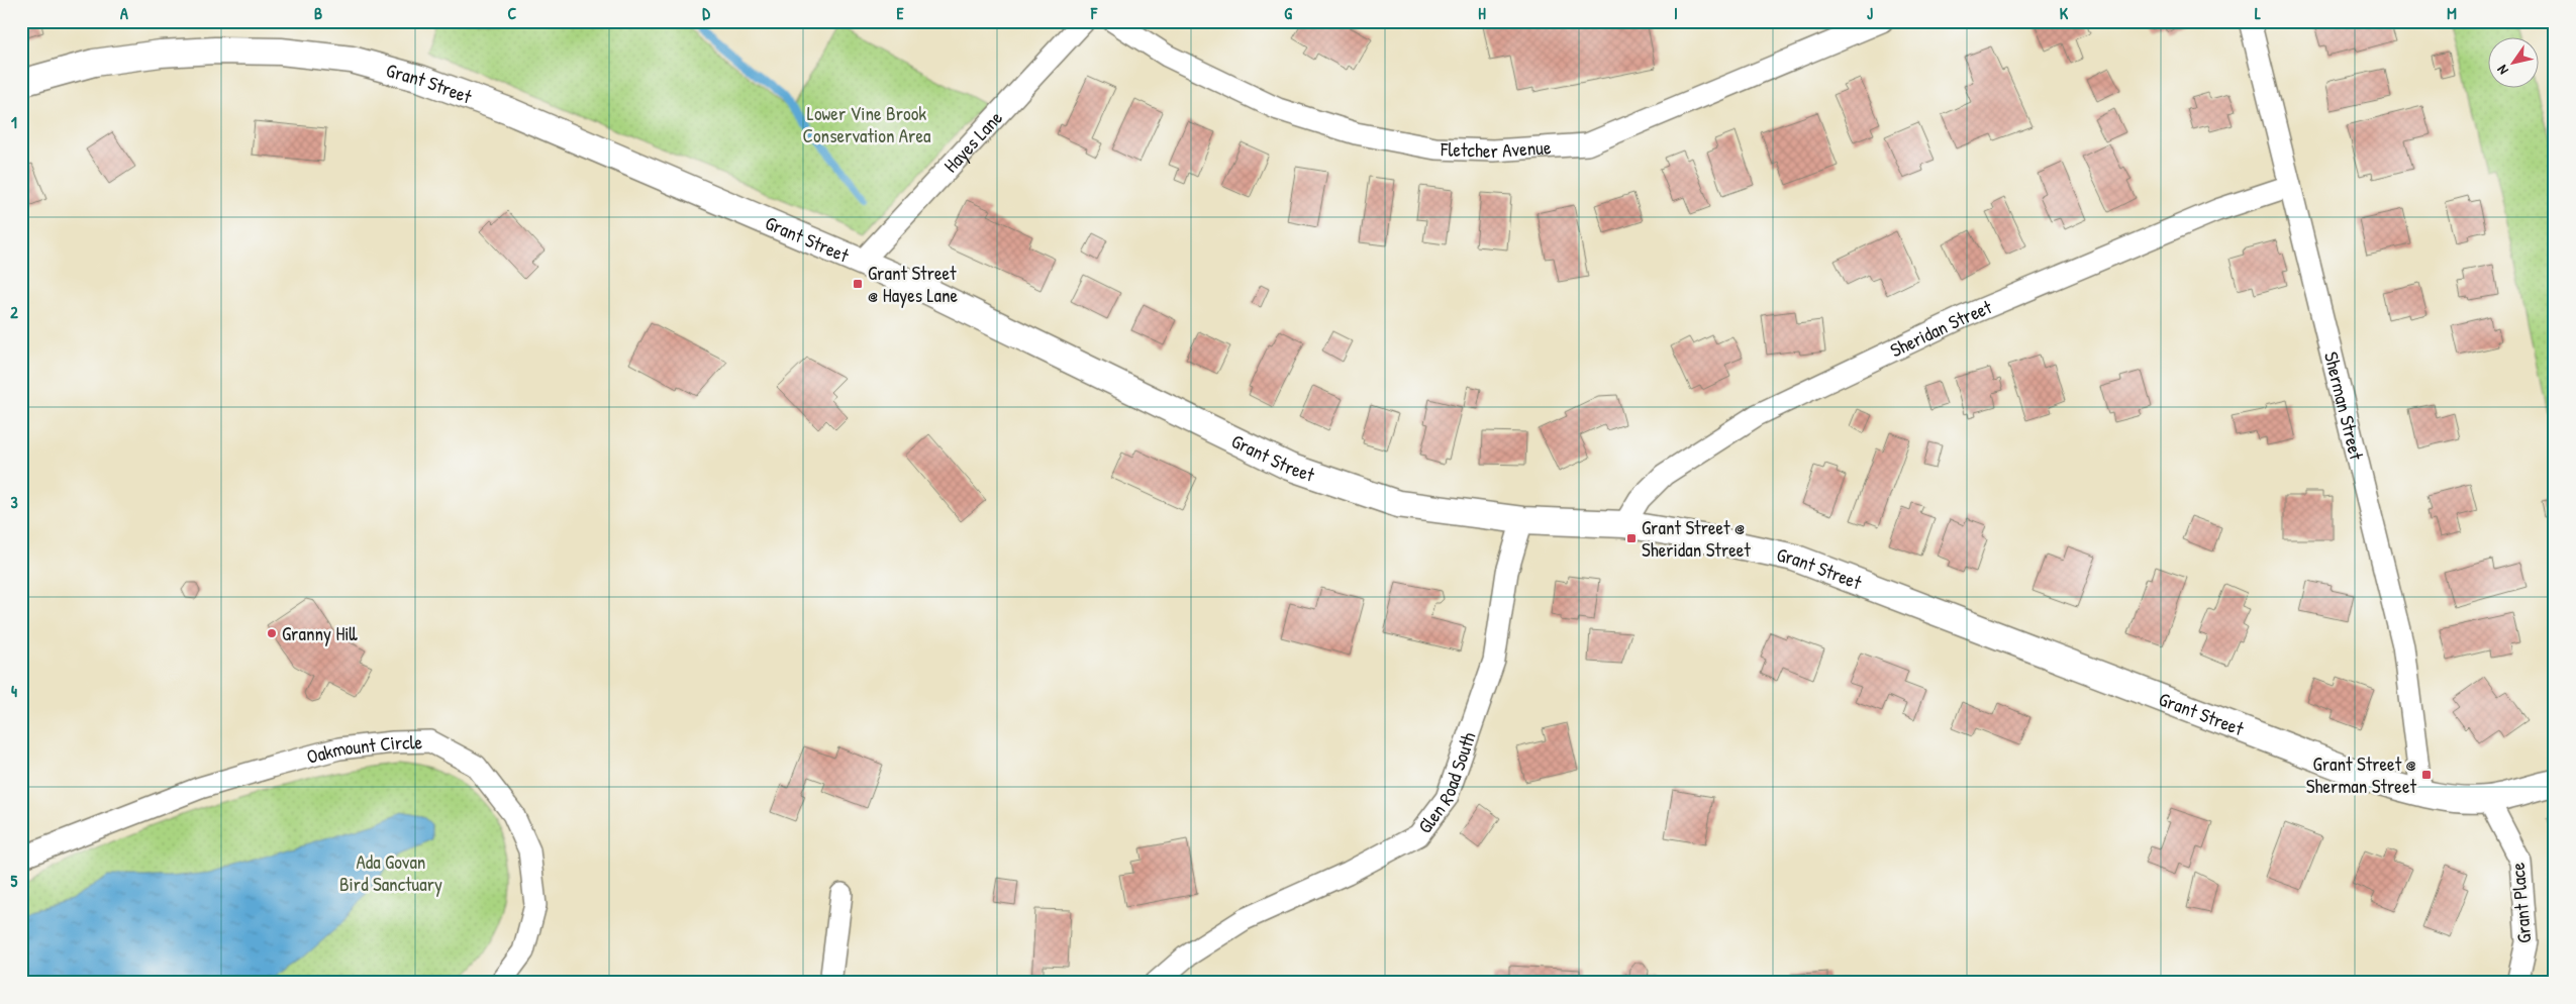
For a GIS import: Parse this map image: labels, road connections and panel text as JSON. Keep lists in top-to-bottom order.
{
  "streets": {
    "street": [
      "Grant Street",
      "Hayes Lane",
      "Fletcher Avenue",
      "Sheridan Street",
      "Sherman Street",
      "Oakmount Circle",
      "Glen Road South",
      "Grant Place"
    ]
  },
  "crossings": [
    ["Grant Street", "Hayes Lane"],
    ["Grant Street", "Sheridan Street"],
    ["Grant Street", "Sherman Street"],
    ["Grant Street", "Glen Road South"],
    ["Grant Street", "Grant Place"],
    ["Sheridan Street", "Sherman Street"]
  ],
  "parks": ["Lower Vine Brook Conservation Area", "Ada Govan Bird Sanctuary"],
  "places": {
    "transit": ["Grant Street @ Hayes Lane", "Grant Street @ Sheridan Street", "Grant Street @ Sherman Street"],
    "other": ["Granny Hill"]
  },
  "north": "bottom left",
  "grid": {
    "columns": [
      "A",
      "B",
      "C",
      "D",
      "E",
      "F",
      "G",
      "H",
      "I",
      "J",
      "K",
      "L",
      "M"
    ],
    "rows": [
      "1",
      "2",
      "3",
      "4",
      "5"
    ]
  }
}
